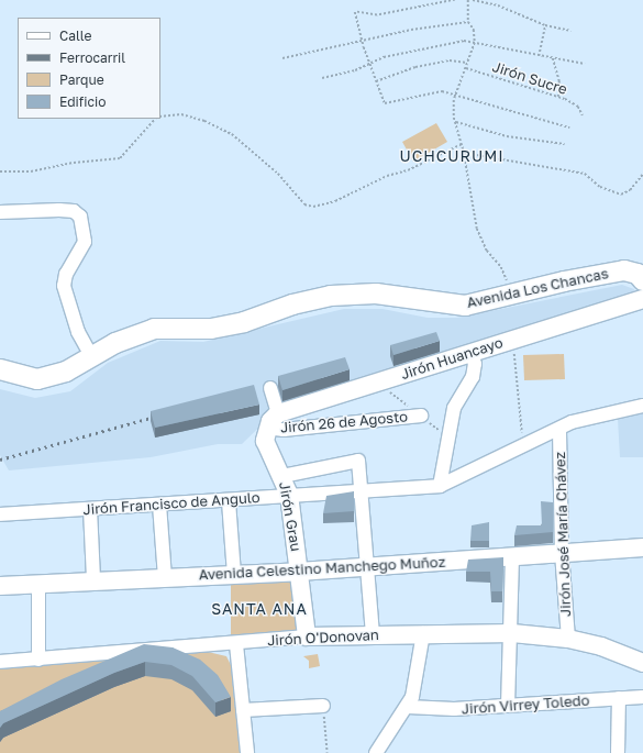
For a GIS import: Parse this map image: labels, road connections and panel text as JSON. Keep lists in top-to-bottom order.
{
  "streets": {
    "highway": ["Avenida Los Chancas"],
    "main road": [
      "Jirón Huancayo",
      "Jirón Grau",
      "Avenida Celestino Manchego Muñoz",
      "Jirón O'Donovan"
    ],
    "street": [
      "Jirón 26 de Agosto",
      "Jirón Francisco de Angulo",
      "Jirón José María Chávez",
      "Jirón Virrey Toledo"
    ],
    "path": ["Jirón Sucre"]
  },
  "crossings": [
    ["Jirón 26 de Agosto", "Jirón Grau"],
    ["Jirón Francisco de Angulo", "Jirón Grau"],
    ["Jirón Francisco de Angulo", "Jirón José María Chávez"],
    ["Jirón Grau", "Avenida Celestino Manchego Muñoz"],
    ["Jirón Grau", "Jirón O'Donovan"],
    ["Jirón José María Chávez", "Avenida Celestino Manchego Muñoz"],
    ["Jirón José María Chávez", "Jirón O'Donovan"]
  ],
  "districts": ["UCHCURUMI", "SANTA ANA"],
  "legend": [
    "Calle",
    "Ferrocarril",
    "Parque",
    "Edificio"
  ]
}
